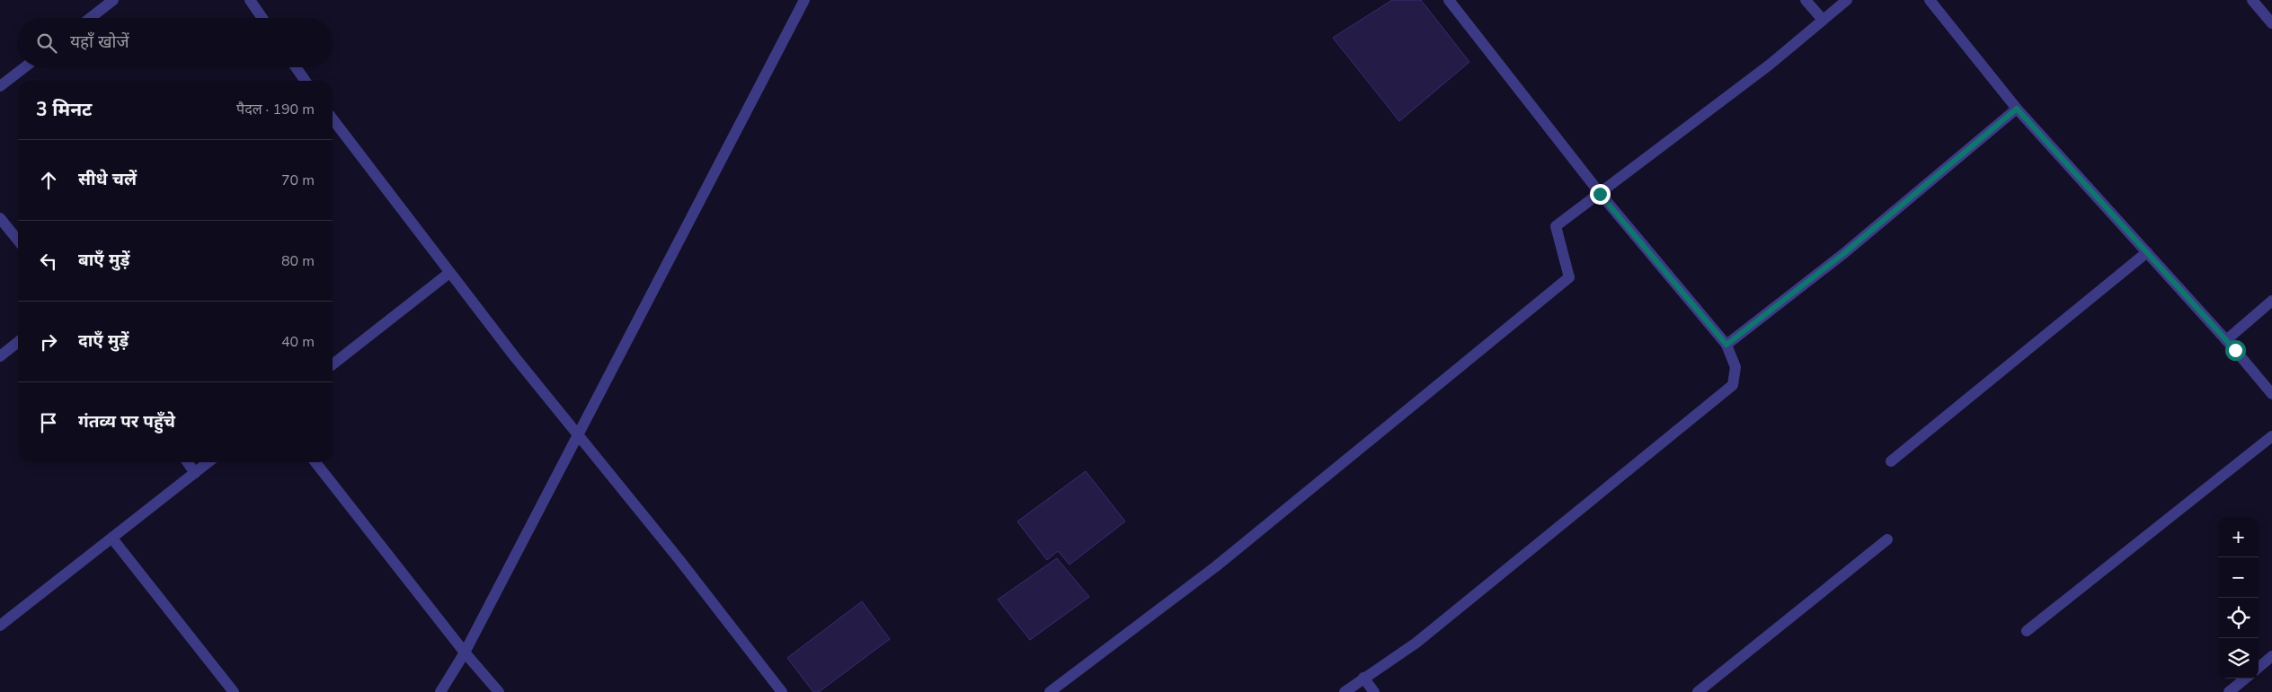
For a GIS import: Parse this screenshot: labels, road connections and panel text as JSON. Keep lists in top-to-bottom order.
{
  "page": {
    "search": "यहाँ खोजें",
    "heading": ["3 मिनट", "पैदल · 190 m"],
    "list": [
      ["सीधे चलें", "70 m"],
      ["बाएँ मुड़ें", "80 m"],
      ["दाएँ मुड़ें", "40 m"],
      "गंतव्य पर पहुँचे"
    ],
    "map_buttons": ["+", "−"]
  }
}
